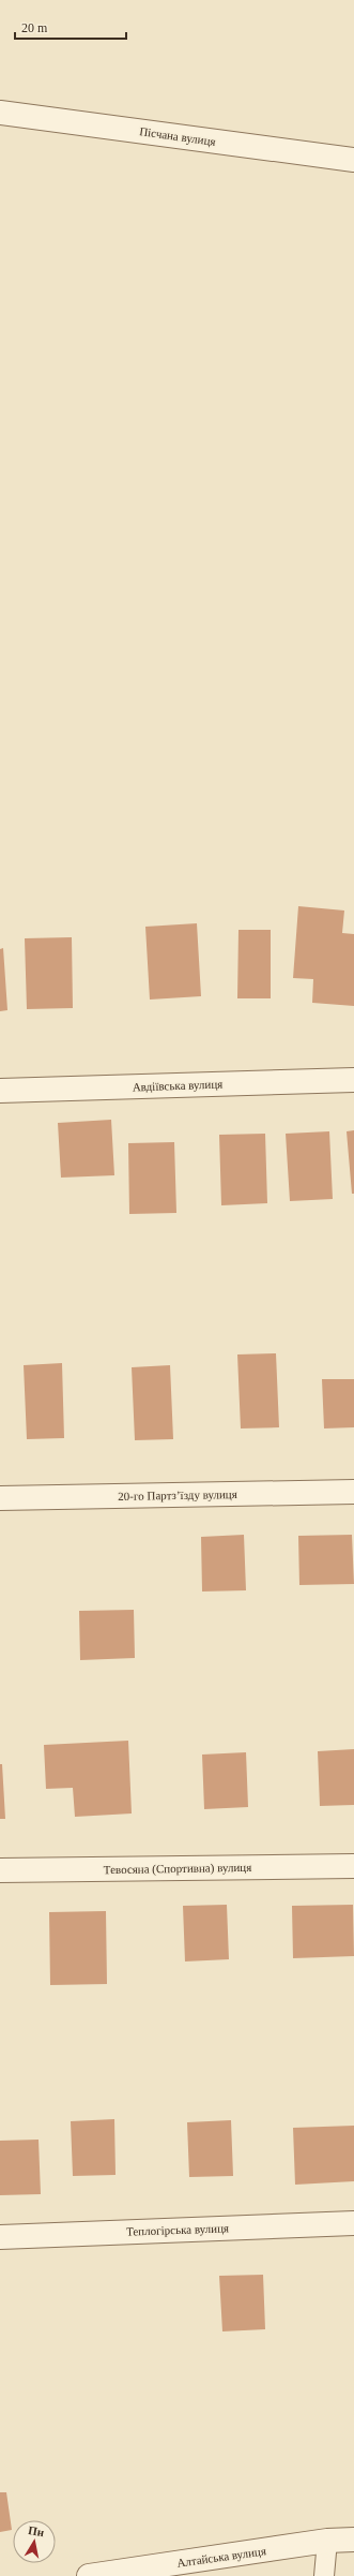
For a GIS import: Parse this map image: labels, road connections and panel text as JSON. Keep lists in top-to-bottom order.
{
  "streets": {
    "street": [
      "Пiсчана вулиця",
      "Авдіївська вулиця",
      "20-го Партз’їзду вулиця",
      "Тевосяна (Спортивна) вулиця",
      "Теплогірська вулиця",
      "Алтайська вулиця"
    ]
  },
  "scale_bar": "20 m",
  "north": "top"
}
